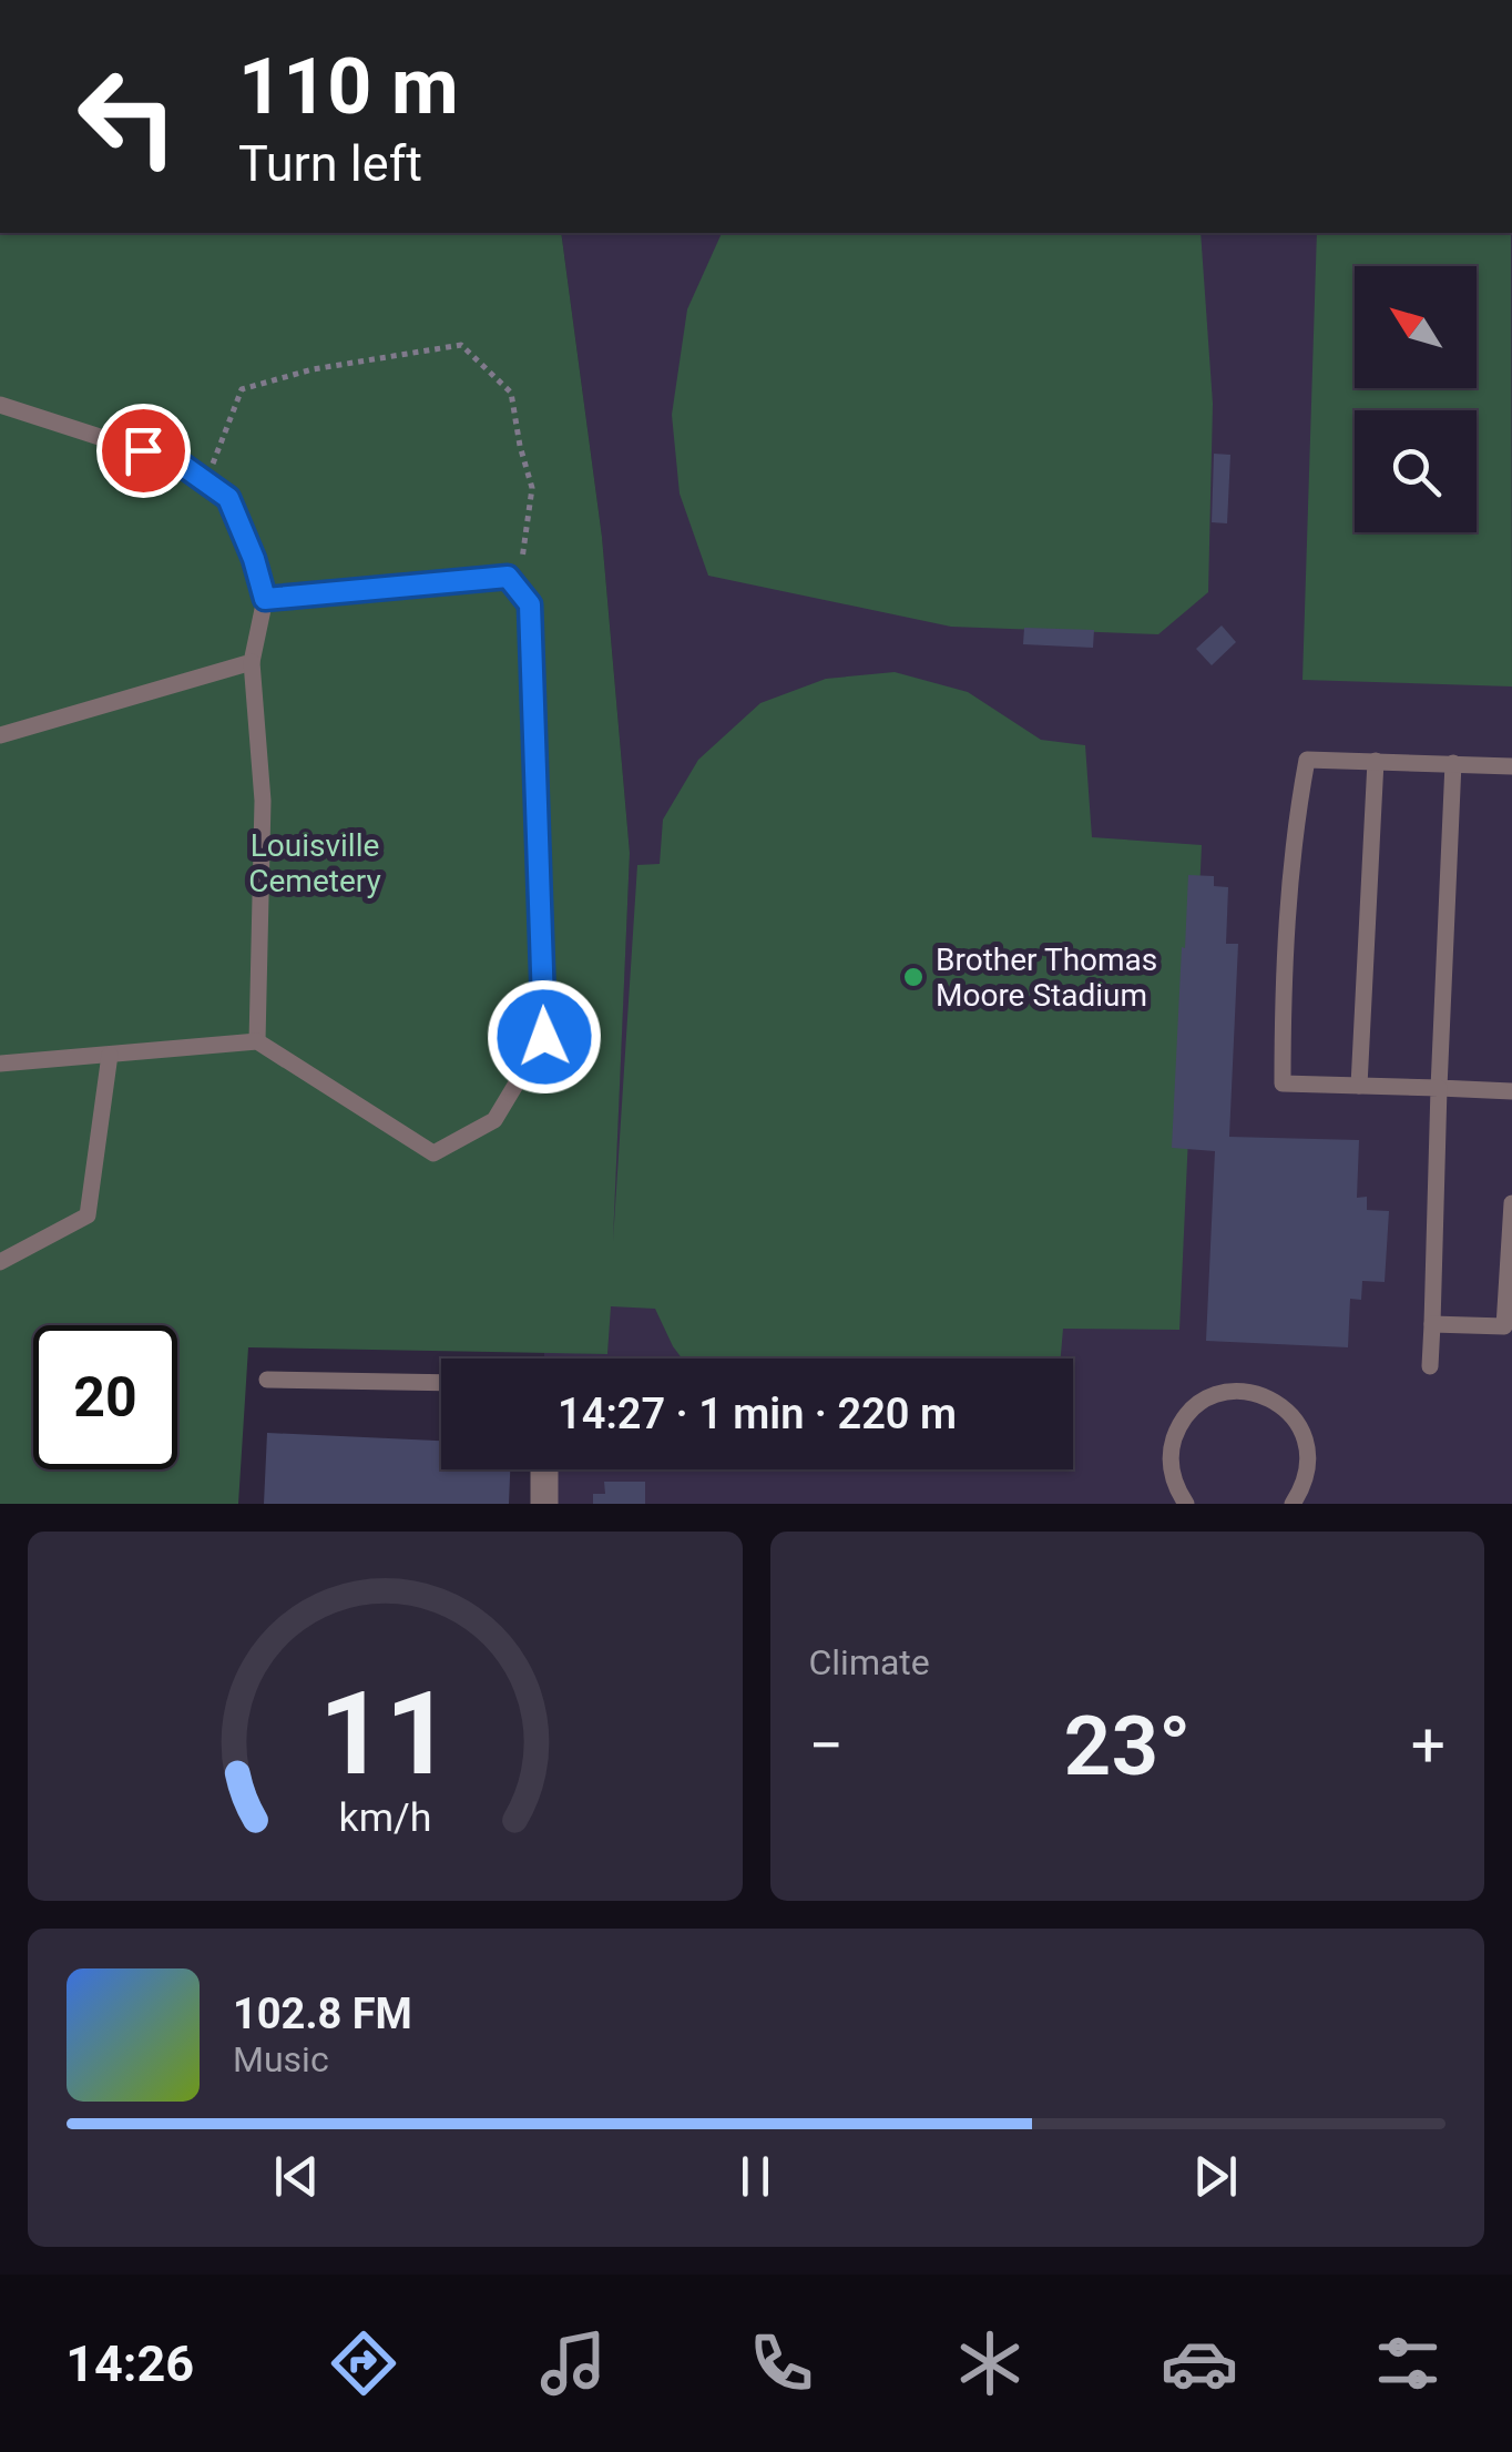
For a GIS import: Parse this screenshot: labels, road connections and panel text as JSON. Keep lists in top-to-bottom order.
{
  "parks": ["Louisville Cemetery"],
  "places": ["Brother Thomas Moore Stadium"],
  "north": "top left",
  "page": {
    "turn": ["110 m", "Turn left"],
    "limit": "20",
    "trip": "14:27 · 1 min · 220 m",
    "tile": "Climate",
    "heat": ["−", "23°", "+"],
    "song": ["102.8 FM", "Music"],
    "tabs": "14:26",
    "gauge": ["11", "km/h"]
  }
}
